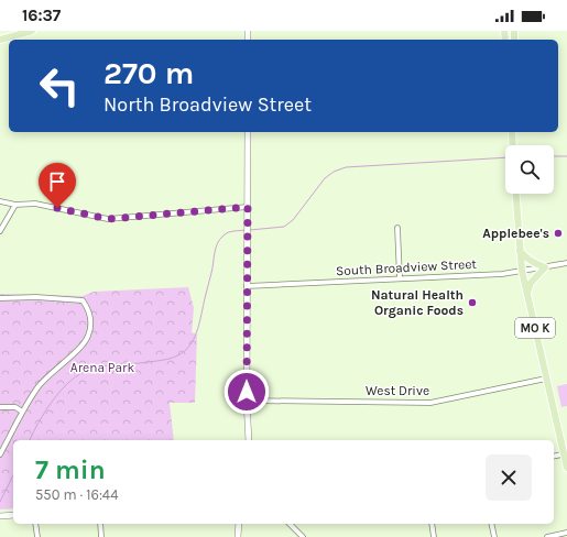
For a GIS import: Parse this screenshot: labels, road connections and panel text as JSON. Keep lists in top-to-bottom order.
{
  "streets": {
    "main road": ["MO K"],
    "street": ["South Broadview Street", "West Drive"]
  },
  "crossings": [
    ["South Broadview Street", "MO K"],
    ["MO K", "West Drive"]
  ],
  "parks": ["Arena Park"],
  "places": ["Applebee's", "Natural Health Organic Foods"],
  "page": {
    "status": "16:37",
    "turn": ["270 m", "North Broadview Street"],
    "heading": ["7 min", "550 m · 16:44"]
  }
}
